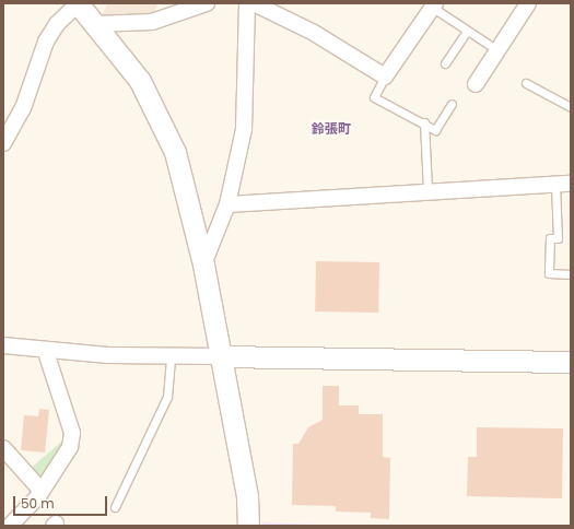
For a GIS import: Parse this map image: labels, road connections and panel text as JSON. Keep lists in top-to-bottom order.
{
  "districts": ["鈴張町"],
  "scale_bar": "50 m"
}
